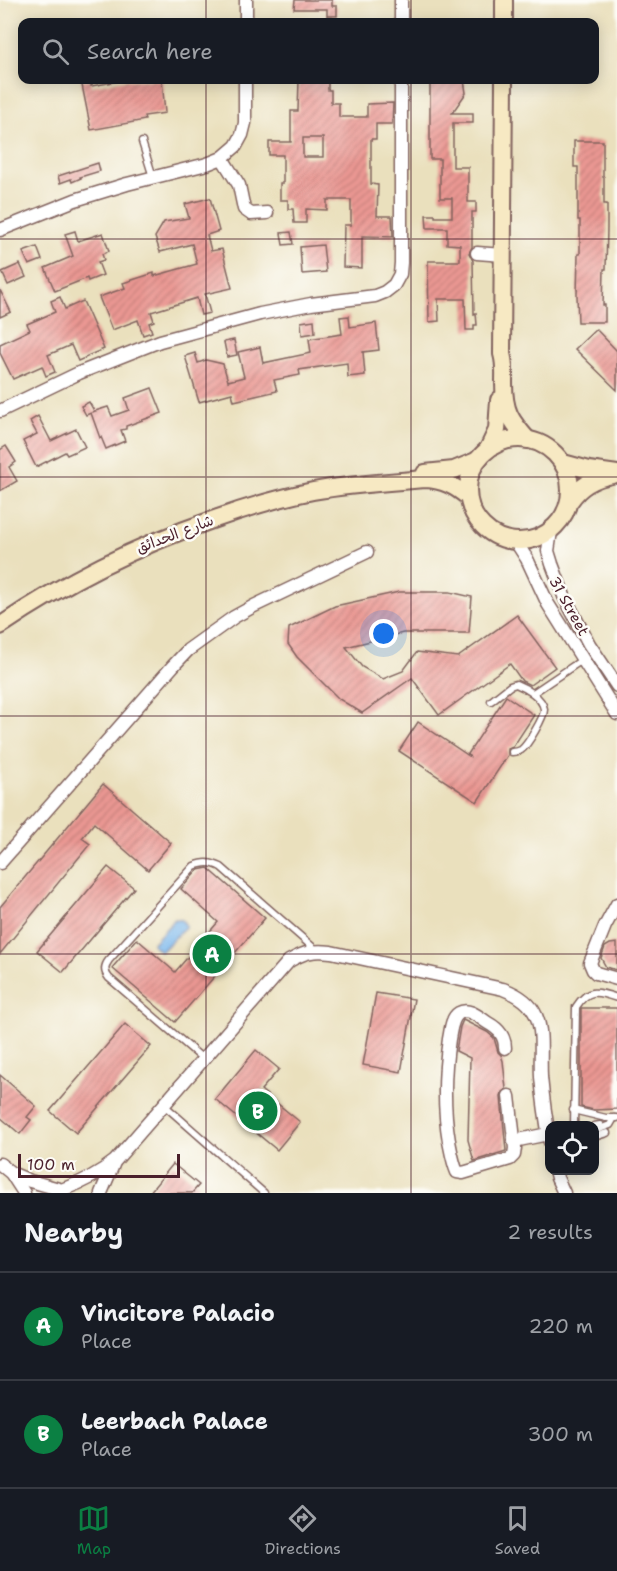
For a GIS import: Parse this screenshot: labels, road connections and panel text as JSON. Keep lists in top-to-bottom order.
{
  "streets": {
    "street": ["شارع الحدائق", "31 Street"]
  },
  "scale_bar": "100 m",
  "page": {
    "search": "Search here",
    "pins": ["A", "B"],
    "scale": "100 m",
    "heading": ["Nearby", "2 results"],
    "list": [
      {
        "mark": "A",
        "name": "Vincitore Palacio",
        "note": "Place",
        "value": "220 m"
      },
      {
        "mark": "B",
        "name": "Leerbach Palace",
        "note": "Place",
        "value": "300 m"
      }
    ],
    "nav": ["Map", "Directions", "Saved"]
  }
}
